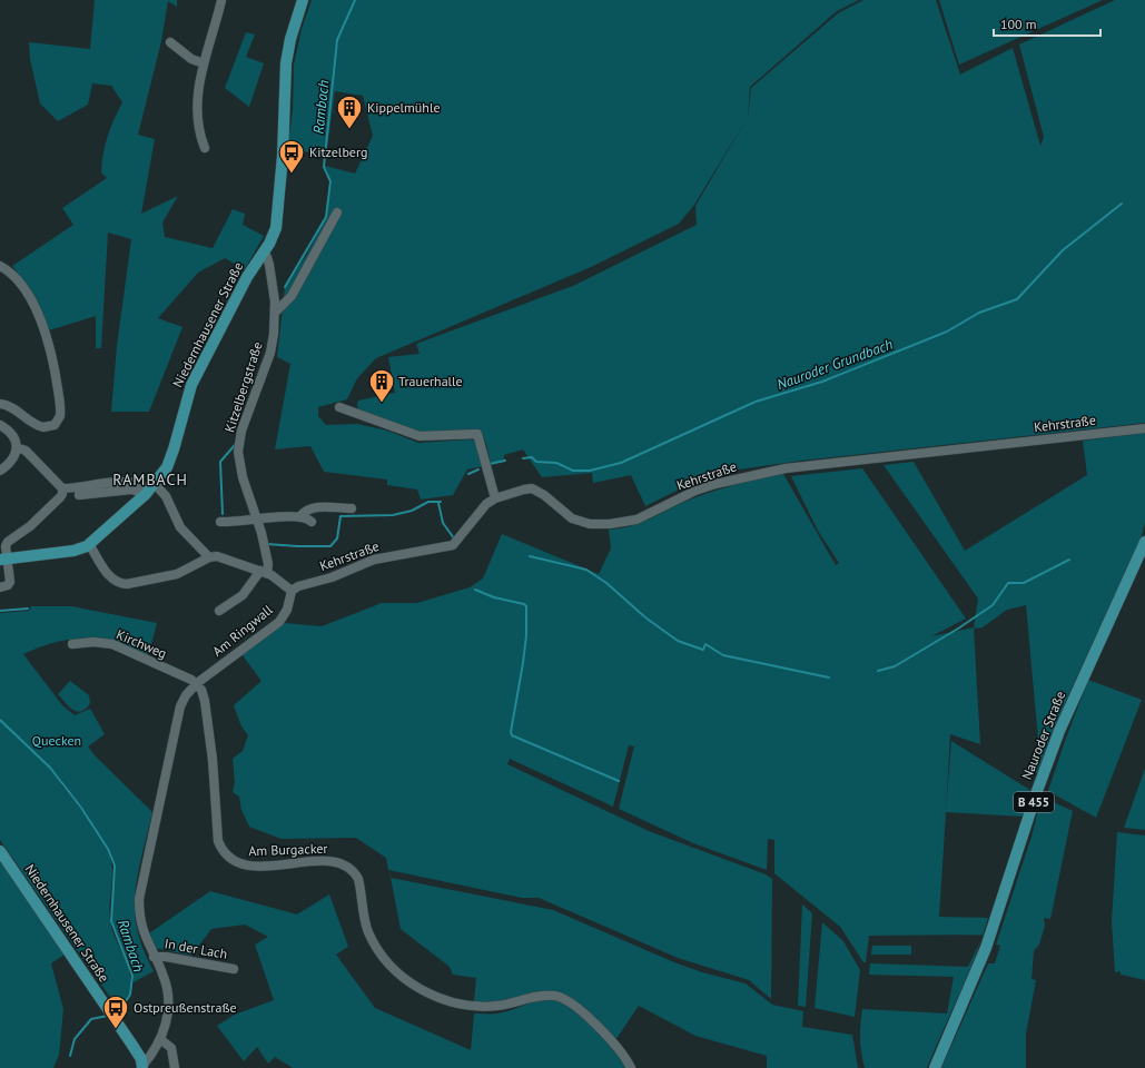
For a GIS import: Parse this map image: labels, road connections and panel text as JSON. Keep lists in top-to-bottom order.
{
  "streets": {
    "main road": ["Niedernhausener Straße", "Nauroder Straße", "B 455"],
    "street": [
      "Kitzelbergstraße",
      "Kehrstraße",
      "Am Ringwall",
      "Kirchweg",
      "Am Burgacker",
      "In der Lach"
    ]
  },
  "crossings": [
    ["Niedernhausener Straße", "Kitzelbergstraße"],
    ["Kehrstraße", "Am Ringwall"],
    ["Am Ringwall", "Kirchweg"],
    ["Am Ringwall", "Am Burgacker"],
    ["Kirchweg", "Am Burgacker"]
  ],
  "districts": ["RAMBACH"],
  "water": ["Rambach", "Nauroder Grundbach"],
  "parks": ["Quecken"],
  "places": {
    "building": ["Kippelmühle", "Trauerhalle"],
    "bus stop": ["Kitzelberg", "Ostpreußenstraße"]
  },
  "scale_bar": "100 m"
}
